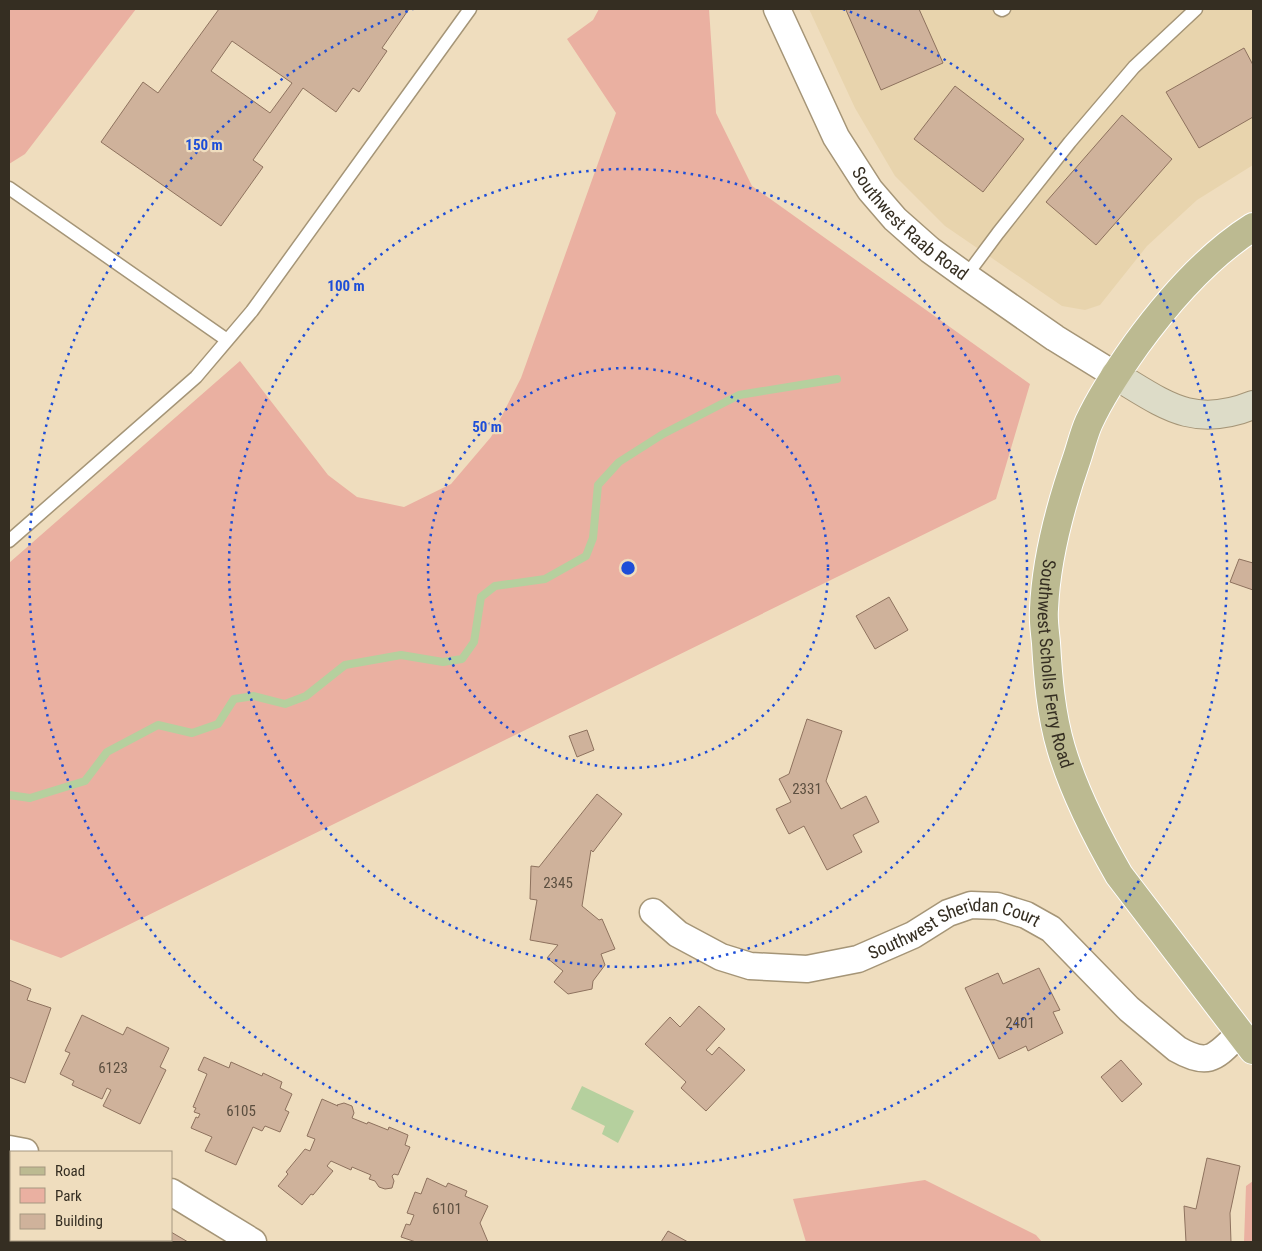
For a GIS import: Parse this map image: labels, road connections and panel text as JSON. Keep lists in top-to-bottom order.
{
  "streets": {
    "main road": ["Southwest Scholls Ferry Road"],
    "street": ["Southwest Raab Road", "Southwest Sheridan Court"]
  },
  "crossings": [
    ["Southwest Raab Road", "Southwest Scholls Ferry Road"],
    ["Southwest Scholls Ferry Road", "Southwest Sheridan Court"]
  ],
  "house_numbers": [
    "2331",
    "2345",
    "2401",
    "6123",
    "6105",
    "6101"
  ],
  "legend": ["Road", "Park", "Building"],
  "rings": ["150 m", "100 m", "50 m"]
}
